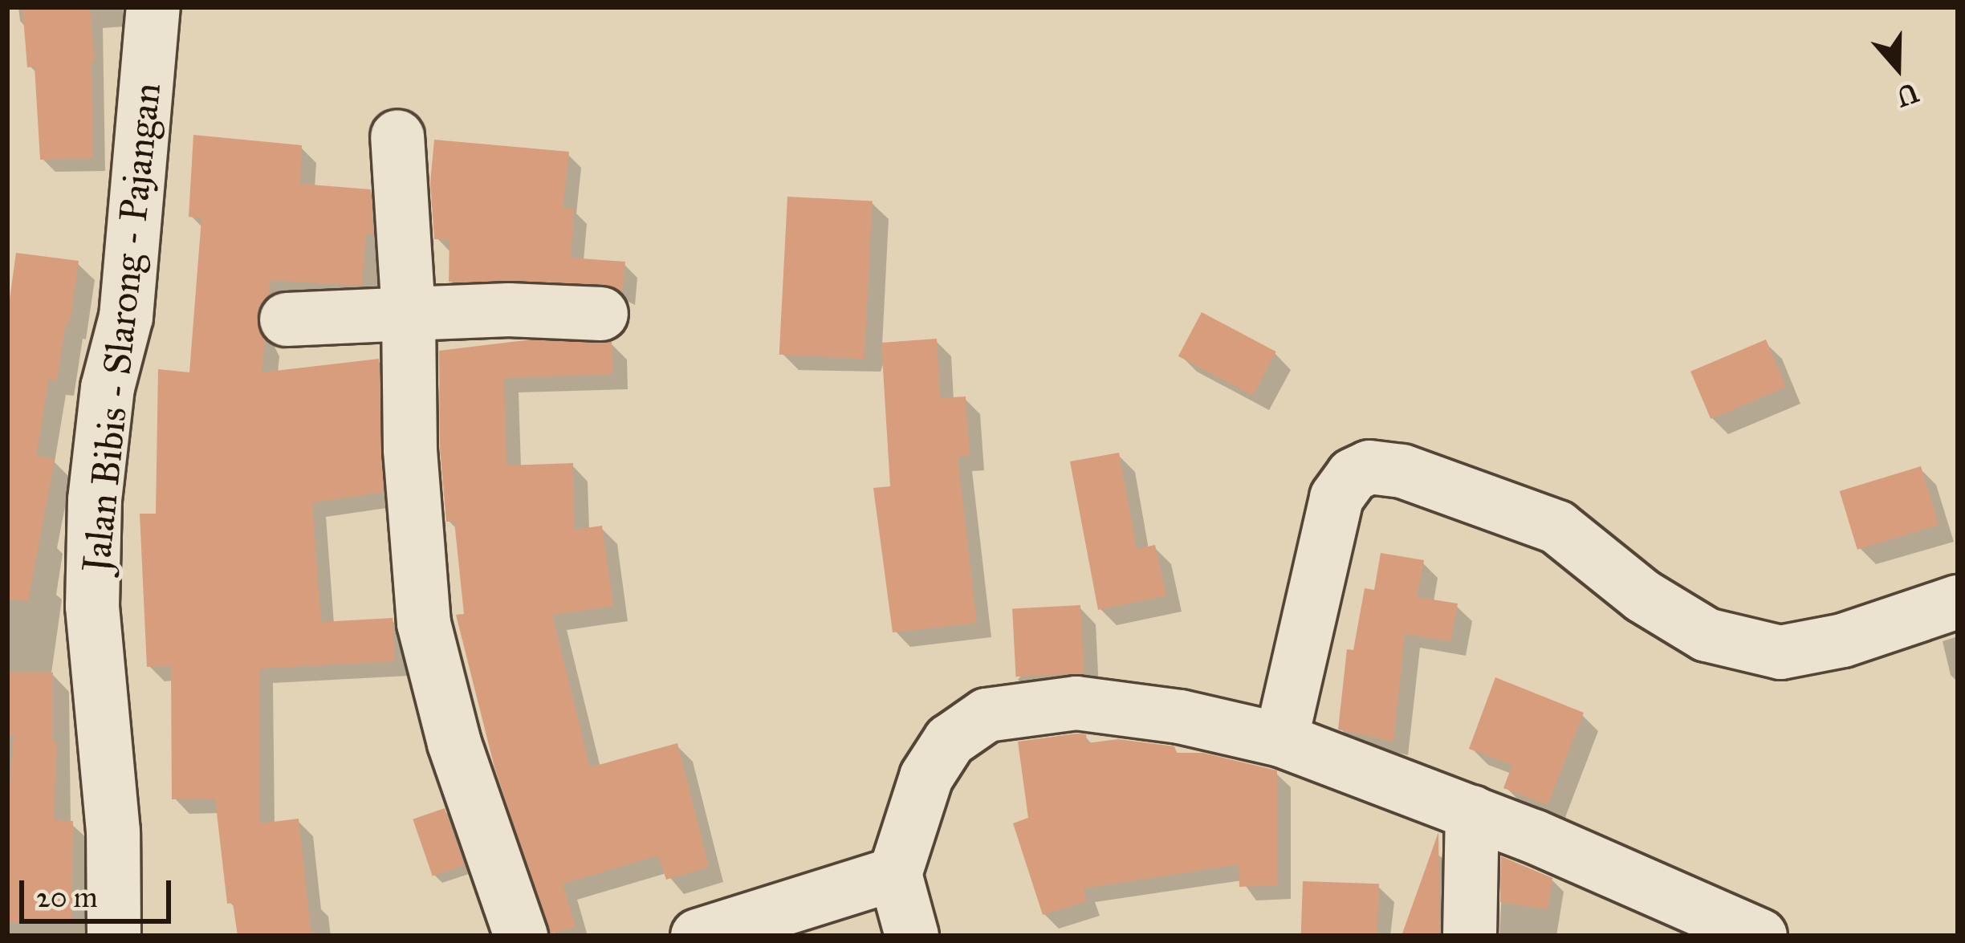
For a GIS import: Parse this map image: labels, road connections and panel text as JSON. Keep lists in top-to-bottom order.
{
  "streets": {
    "street": ["Jalan Bibis - Slarong - Pajangan"]
  },
  "scale_bar": "20 m",
  "north": "bottom"
}
